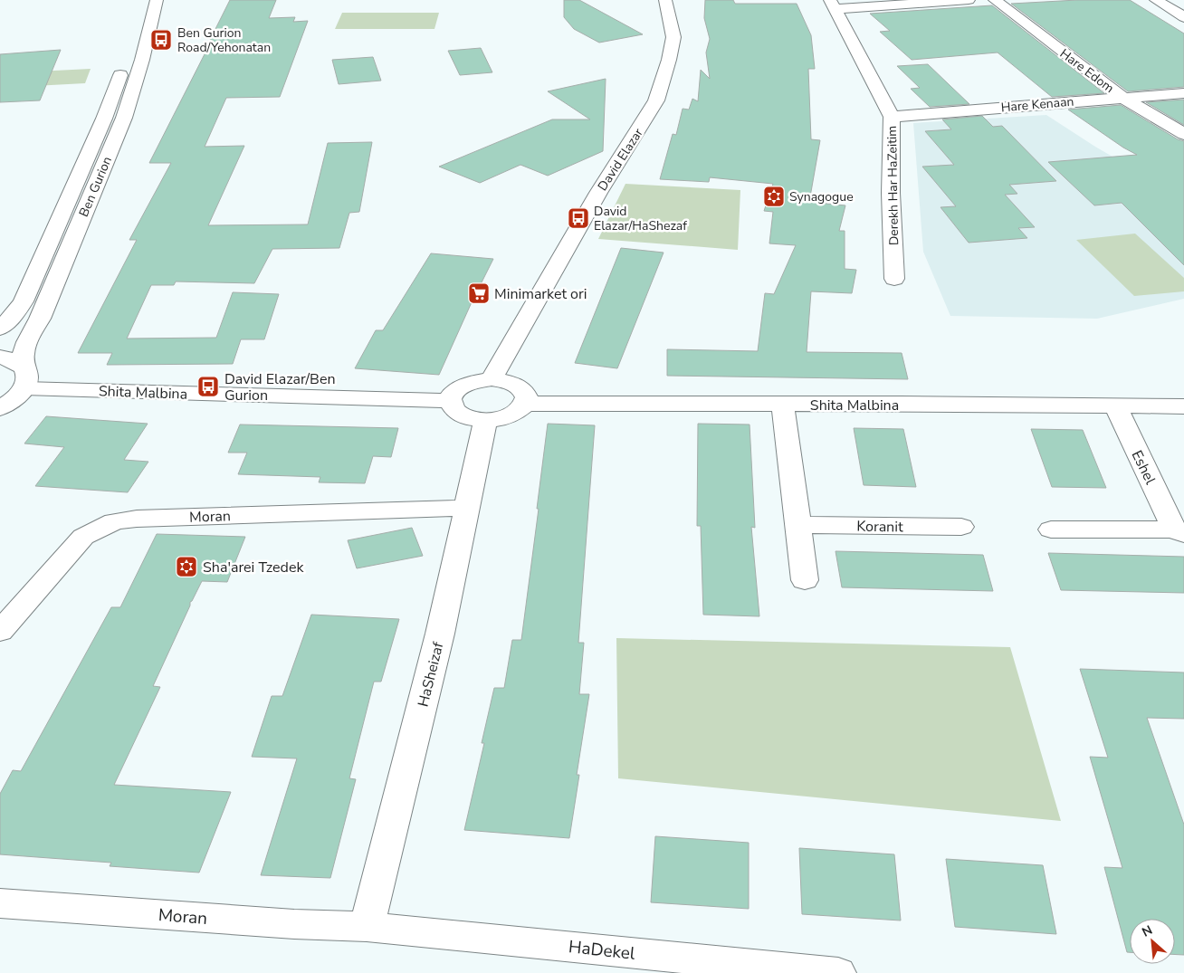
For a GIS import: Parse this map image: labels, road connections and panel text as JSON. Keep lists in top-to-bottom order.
{
  "streets": {
    "street": [
      "Hare Edom",
      "Hare Kenaan",
      "David Elazar",
      "Derekh Har HaZeitim",
      "Ben Gurion",
      "Shita Malbina",
      "Eshel",
      "Moran",
      "Koranit",
      "HaSheizaf",
      "HaDekel"
    ]
  },
  "crossings": [
    ["Hare Edom", "Hare Kenaan"],
    ["Hare Kenaan", "Derekh Har HaZeitim"],
    ["Ben Gurion", "Shita Malbina"],
    ["Shita Malbina", "Eshel"],
    ["Moran", "HaSheizaf"],
    ["Moran", "HaDekel"],
    ["HaSheizaf", "HaDekel"]
  ],
  "places": {
    "bus stop": ["Ben Gurion Road/Yehonatan", "David Elazar/HaShezaf", "David Elazar/Ben Gurion"],
    "synagogue": ["Synagogue", "Sha'arei Tzedek"],
    "supermarket": ["Minimarket ori"]
  },
  "north": "top left"
}
